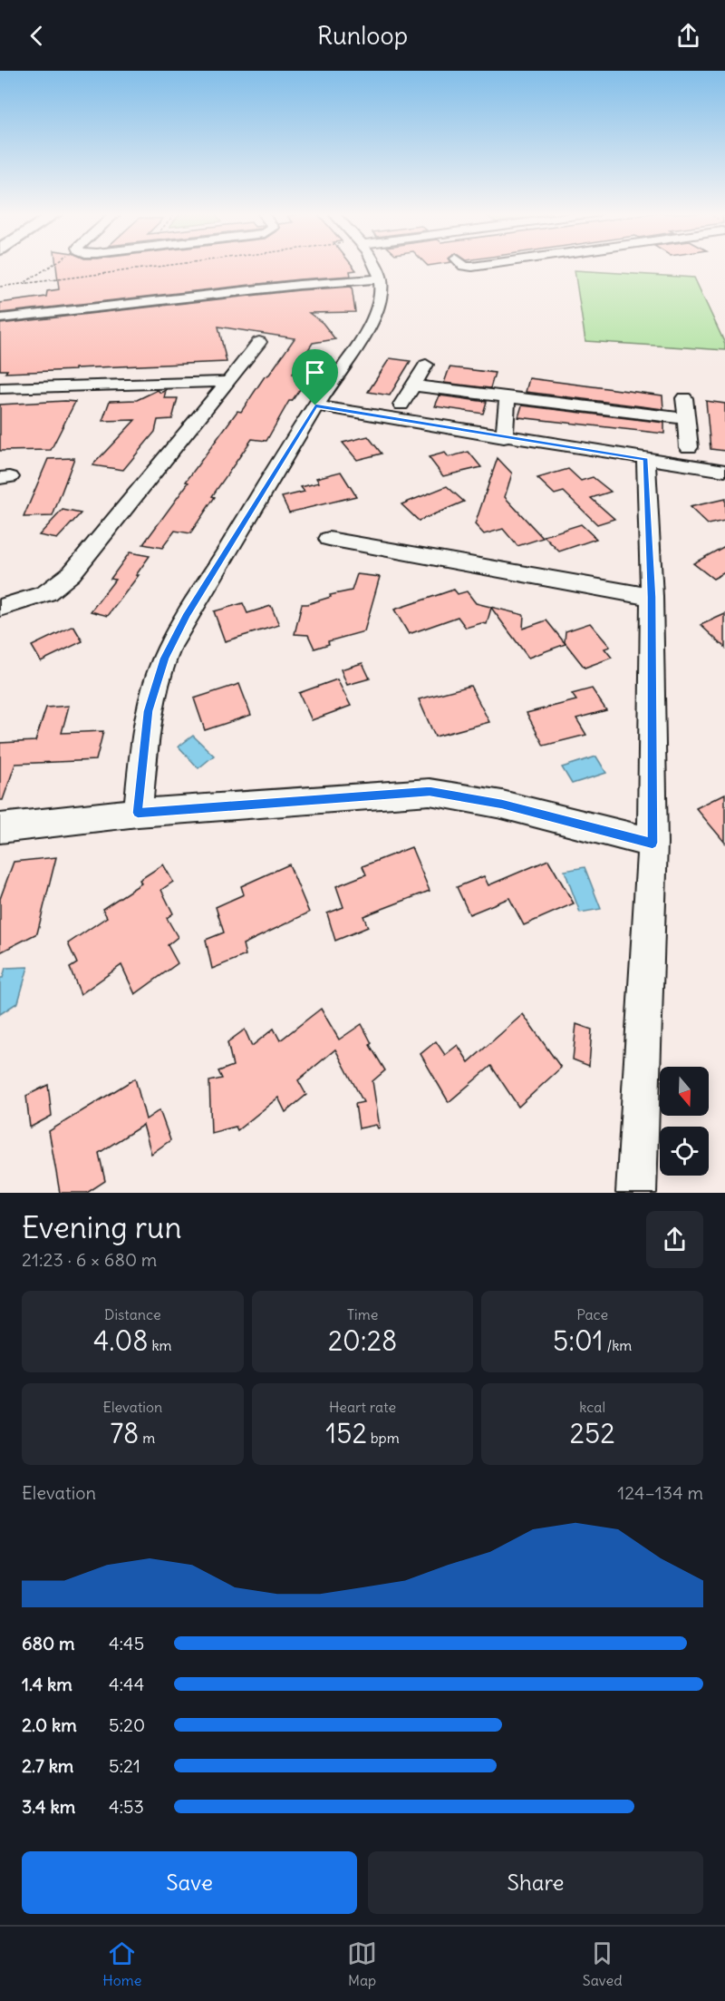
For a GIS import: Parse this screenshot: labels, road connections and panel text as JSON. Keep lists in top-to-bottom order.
{
  "north": "bottom",
  "page": {
    "header": "Runloop",
    "heading": ["Evening run", "21:23 · 6 × 680 m"],
    "stats": [
      ["Distance", "4.08 km"],
      ["Time", "20:28"],
      ["Pace", "5:01 /km"],
      ["Elevation", "78 m"],
      ["Heart rate", "152 bpm"],
      ["kcal", "252"]
    ],
    "chart": ["Elevation", "124–134 m"],
    "list": [
      {
        "name": "680 m",
        "note": "4:45"
      },
      {
        "name": "1.4 km",
        "note": "4:44"
      },
      {
        "name": "2.0 km",
        "note": "5:20"
      },
      {
        "name": "2.7 km",
        "note": "5:21"
      },
      {
        "name": "3.4 km",
        "note": "4:53"
      }
    ],
    "buttons": ["Save", "Share"],
    "tabs": ["Home", "Map", "Saved"]
  }
}
